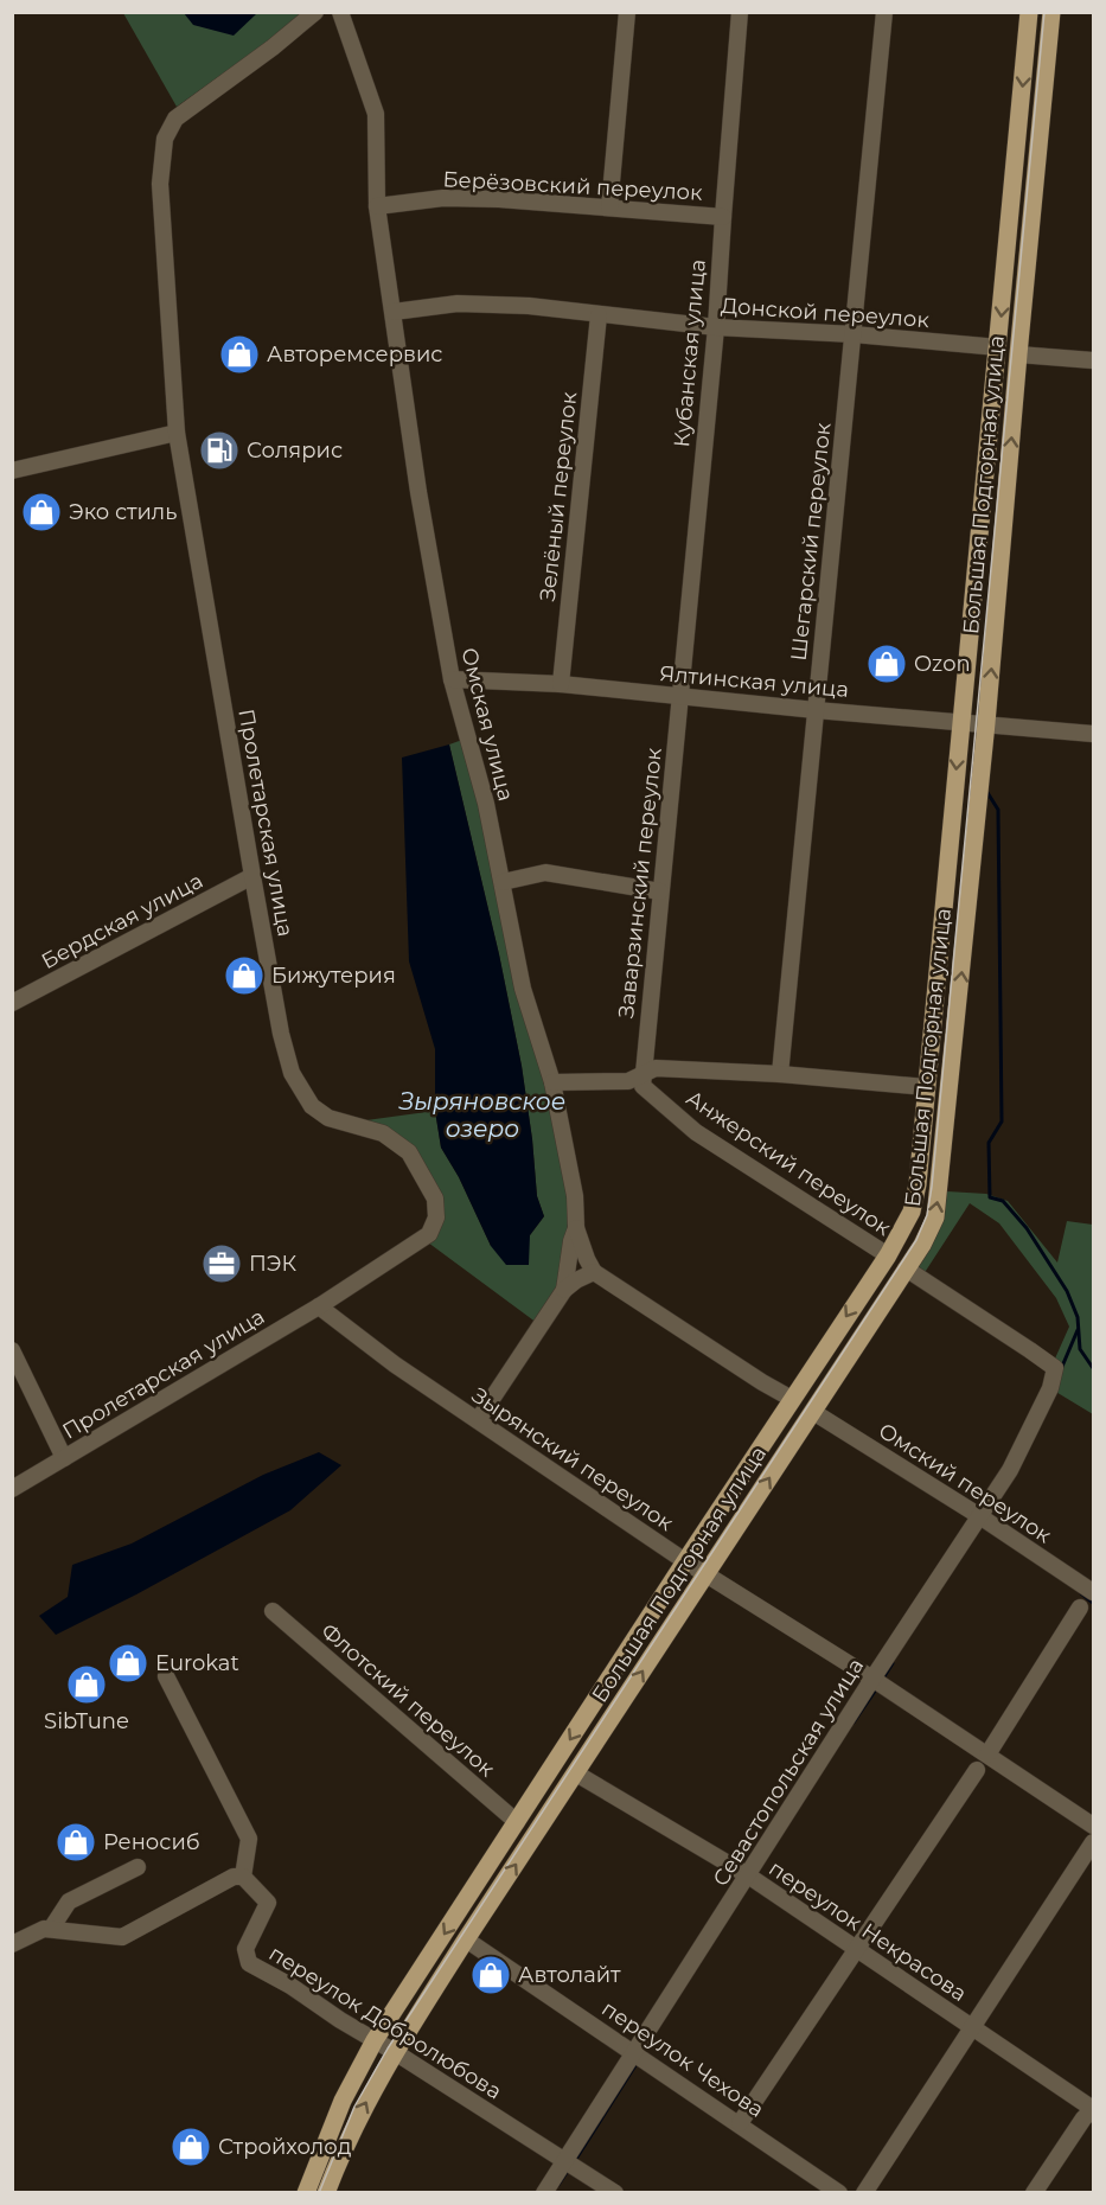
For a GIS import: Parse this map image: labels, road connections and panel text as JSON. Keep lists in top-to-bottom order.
{
  "streets": {
    "main road": ["Большая Подгорная улица"],
    "street": [
      "Берёзовский переулок",
      "Донской переулок",
      "Кубанская улица",
      "Зелёный переулок",
      "Шегарский переулок",
      "Ялтинская улица",
      "Омская улица",
      "Пролетарская улица",
      "Заварзинский переулок",
      "Бердская улица",
      "Анжерский переулок",
      "Зырянский переулок",
      "Омский переулок",
      "Флотский переулок",
      "Севастопольская улица",
      "переулок Некрасова",
      "переулок Добролюбова",
      "переулок Чехова"
    ]
  },
  "crossings": [
    ["Берёзовский переулок", "Кубанская улица"],
    ["Берёзовский переулок", "Омская улица"],
    ["Донской переулок", "Кубанская улица"],
    ["Донской переулок", "Большая Подгорная улица"],
    ["Донской переулок", "Зелёный переулок"],
    ["Донской переулок", "Шегарский переулок"],
    ["Донской переулок", "Омская улица"],
    ["Кубанская улица", "Ялтинская улица"],
    ["Кубанская улица", "Заварзинский переулок"],
    ["Большая Подгорная улица", "Ялтинская улица"],
    ["Большая Подгорная улица", "Анжерский переулок"],
    ["Большая Подгорная улица", "Зырянский переулок"],
    ["Большая Подгорная улица", "Омский переулок"],
    ["Большая Подгорная улица", "Флотский переулок"],
    ["Большая Подгорная улица", "Севастопольская улица"],
    ["Большая Подгорная улица", "переулок Некрасова"],
    ["Большая Подгорная улица", "переулок Добролюбова"],
    ["Большая Подгорная улица", "переулок Чехова"],
    ["Зелёный переулок", "Ялтинская улица"],
    ["Шегарский переулок", "Ялтинская улица"],
    ["Ялтинская улица", "Омская улица"],
    ["Ялтинская улица", "Заварзинский переулок"],
    ["Омская улица", "Зырянский переулок"],
    ["Пролетарская улица", "Бердская улица"],
    ["Пролетарская улица", "Зырянский переулок"],
    ["Заварзинский переулок", "Анжерский переулок"],
    ["Зырянский переулок", "Севастопольская улица"],
    ["Омский переулок", "Севастопольская улица"],
    ["Севастопольская улица", "переулок Некрасова"],
    ["Севастопольская улица", "переулок Добролюбова"],
    ["Севастопольская улица", "переулок Чехова"]
  ],
  "water": ["Зыряновское озеро"],
  "places": {
    "shop": [
      "Авторемсервис",
      "Эко стиль",
      "Ozon",
      "Бижутерия",
      "Eurokat",
      "SibTune",
      "Реносиб",
      "Автолайт",
      "Стройхолод"
    ],
    "fuel station": ["Солярис"],
    "office": ["ПЭК"]
  }
}
